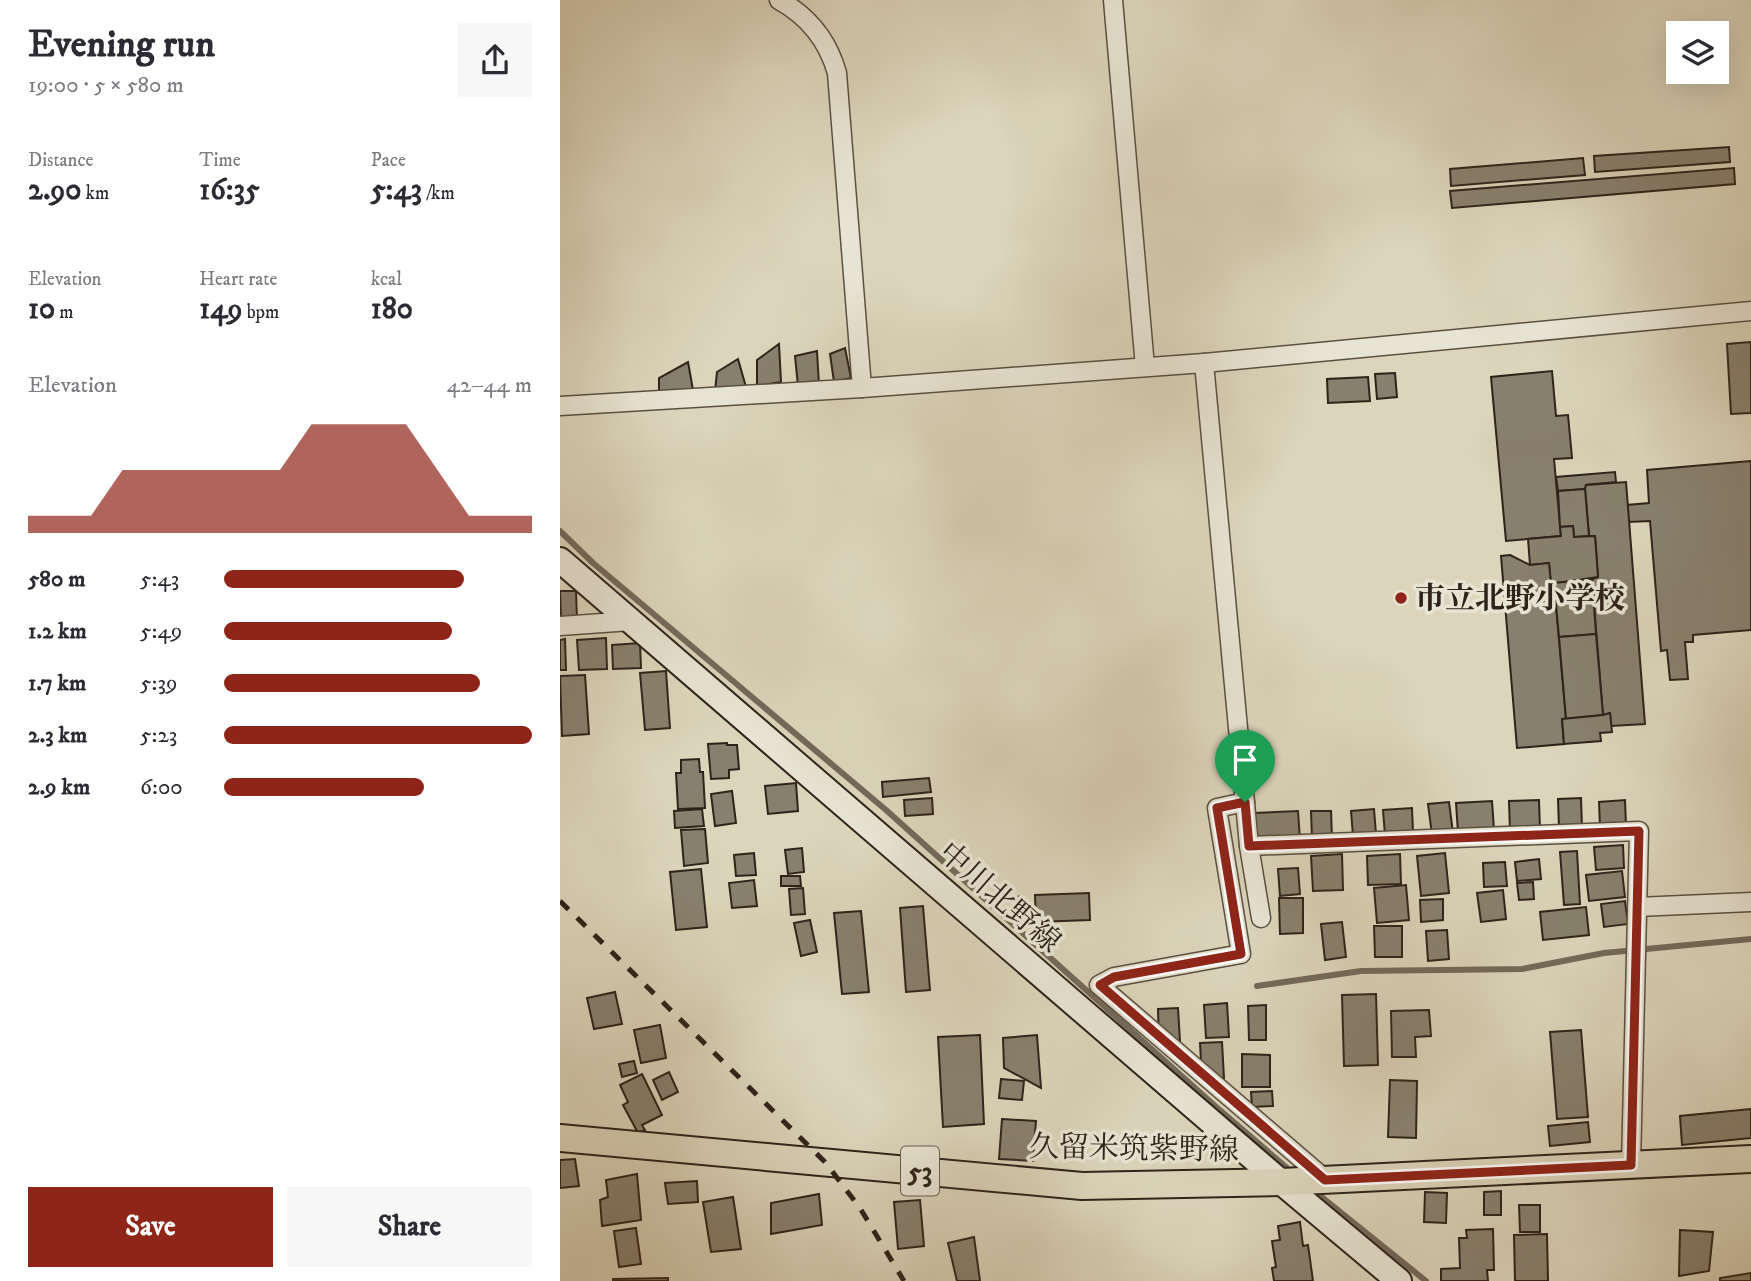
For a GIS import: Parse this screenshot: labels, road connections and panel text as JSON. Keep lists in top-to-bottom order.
{
  "streets": {
    "main road": ["中川北野線", "久留米筑紫野線", "53"]
  },
  "crossings": [
    ["中川北野線", "久留米筑紫野線"]
  ],
  "places": ["市立北野小学校"],
  "page": {
    "heading": ["Evening run", "19:00 · 5 × 580 m"],
    "stats": [
      ["Distance", "2.90 km"],
      ["Time", "16:35"],
      ["Pace", "5:43 /km"],
      ["Elevation", "10 m"],
      ["Heart rate", "149 bpm"],
      ["kcal", "180"]
    ],
    "chart": ["Elevation", "42–44 m"],
    "list": [
      {
        "name": "580 m",
        "note": "5:43"
      },
      {
        "name": "1.2 km",
        "note": "5:49"
      },
      {
        "name": "1.7 km",
        "note": "5:39"
      },
      {
        "name": "2.3 km",
        "note": "5:23"
      },
      {
        "name": "2.9 km",
        "note": "6:00"
      }
    ],
    "buttons": ["Save", "Share"]
  }
}
